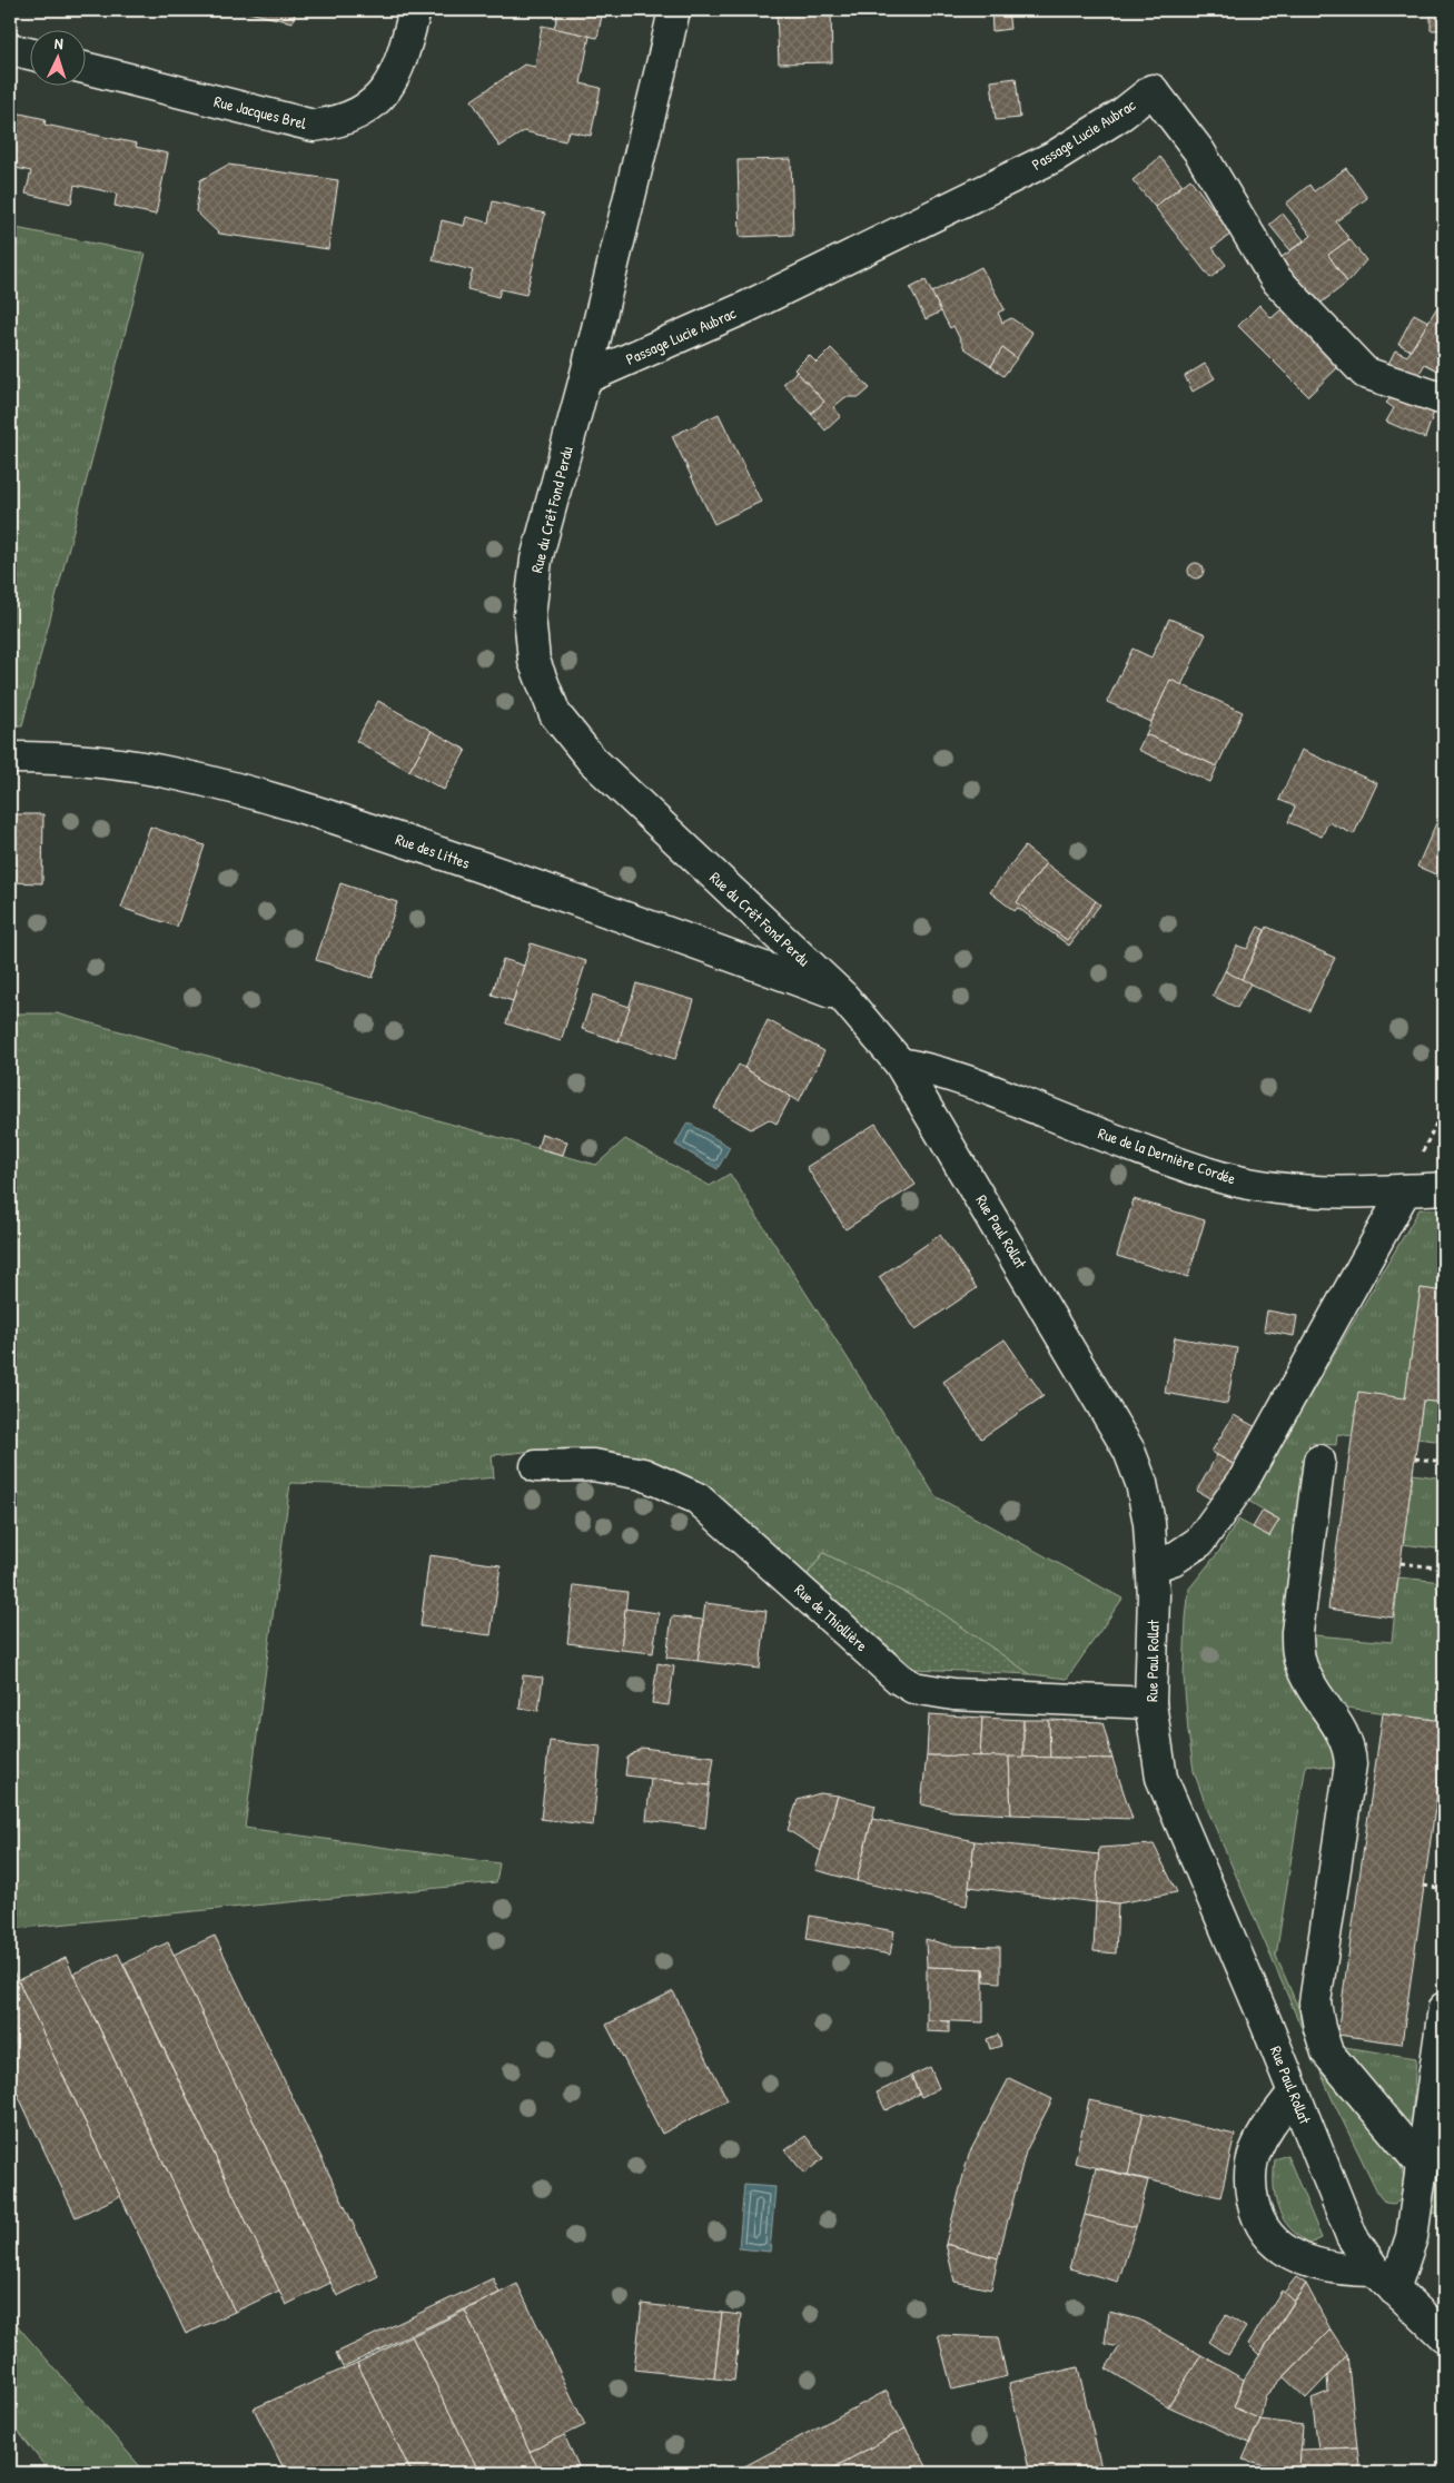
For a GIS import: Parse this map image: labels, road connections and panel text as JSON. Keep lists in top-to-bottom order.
{
  "streets": {
    "street": [
      "Rue Jacques Brel",
      "Passage Lucie Aubrac",
      "Rue du Crêt Fond Perdu",
      "Rue des Littes",
      "Rue de la Dernière Cordée",
      "Rue Paul Rollat",
      "Rue de Thiollière"
    ]
  },
  "crossings": [
    ["Passage Lucie Aubrac", "Rue du Crêt Fond Perdu"],
    ["Rue du Crêt Fond Perdu", "Rue des Littes"],
    ["Rue du Crêt Fond Perdu", "Rue Paul Rollat"],
    ["Rue des Littes", "Rue Paul Rollat"],
    ["Rue de la Dernière Cordée", "Rue Paul Rollat"],
    ["Rue Paul Rollat", "Rue de Thiollière"]
  ],
  "north": "top"
}
